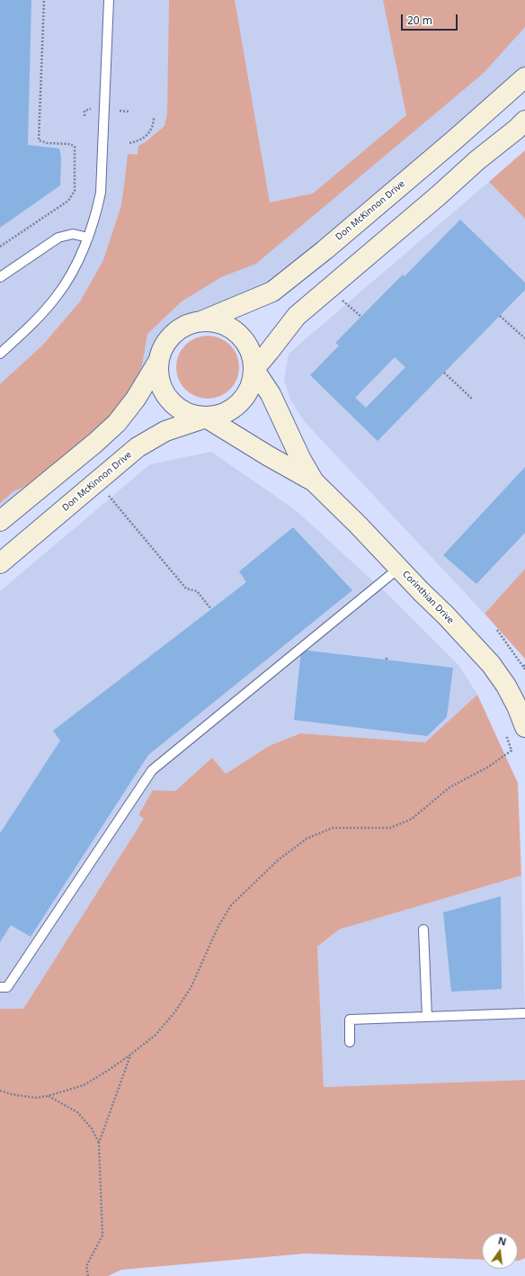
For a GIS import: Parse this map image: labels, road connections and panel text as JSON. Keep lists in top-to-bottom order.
{
  "streets": {
    "main road": ["Don McKinnon Drive", "Corinthian Drive"]
  },
  "crossings": [
    ["Don McKinnon Drive", "Corinthian Drive"]
  ],
  "scale_bar": "20 m",
  "north": "top"
}
